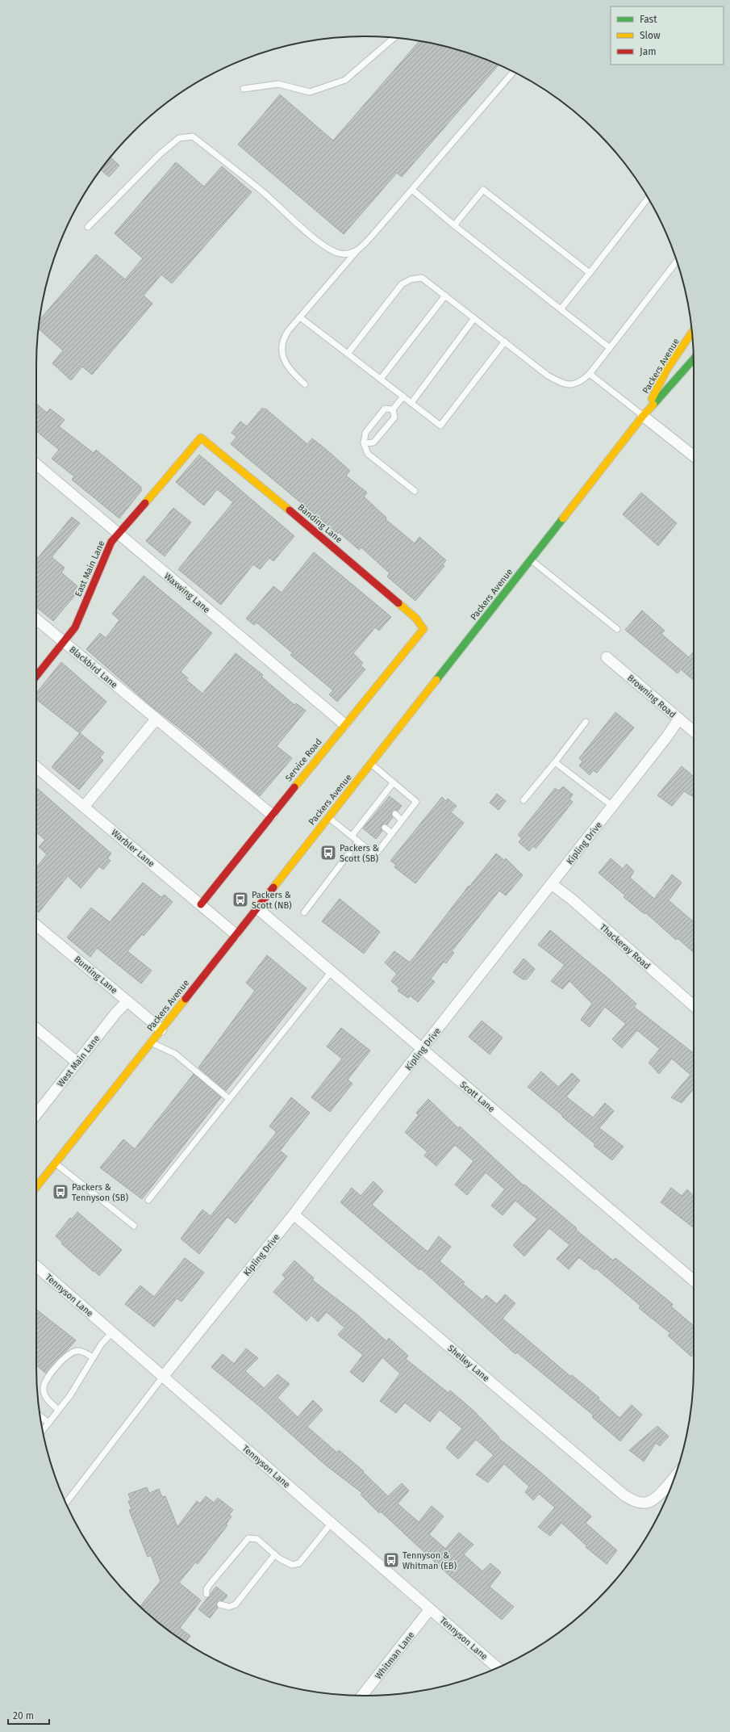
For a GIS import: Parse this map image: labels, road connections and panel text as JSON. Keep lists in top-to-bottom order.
{
  "streets": {
    "main road": [
      "Packers Avenue",
      "Banding Lane",
      "East Main Lane",
      "Service Road"
    ],
    "street": [
      "Waxwing Lane",
      "Blackbird Lane",
      "Browning Road",
      "Kipling Drive",
      "Warbler Lane",
      "Thackeray Road",
      "Bunting Lane",
      "West Main Lane",
      "Scott Lane",
      "Tennyson Lane",
      "Shelley Lane",
      "Whitman Lane"
    ]
  },
  "crossings": [
    ["Packers Avenue", "Warbler Lane"],
    ["Packers Avenue", "Bunting Lane"],
    ["Packers Avenue", "Scott Lane"],
    ["Banding Lane", "East Main Lane"],
    ["Banding Lane", "Service Road"],
    ["East Main Lane", "Waxwing Lane"],
    ["East Main Lane", "Blackbird Lane"],
    ["Waxwing Lane", "Service Road"],
    ["Blackbird Lane", "Service Road"],
    ["Browning Road", "Kipling Drive"],
    ["Service Road", "Warbler Lane"],
    ["Kipling Drive", "Thackeray Road"],
    ["Kipling Drive", "Scott Lane"],
    ["Kipling Drive", "Tennyson Lane"],
    ["Kipling Drive", "Shelley Lane"],
    ["Bunting Lane", "West Main Lane"],
    ["Tennyson Lane", "Whitman Lane"]
  ],
  "places": {
    "bus stop": [
      "Packers & Scott (SB)",
      "Packers & Scott (NB)",
      "Packers & Tennyson (SB)",
      "Tennyson & Whitman (EB)"
    ]
  },
  "legend": ["Fast", "Slow", "Jam"],
  "scale_bar": "20 m"
}
